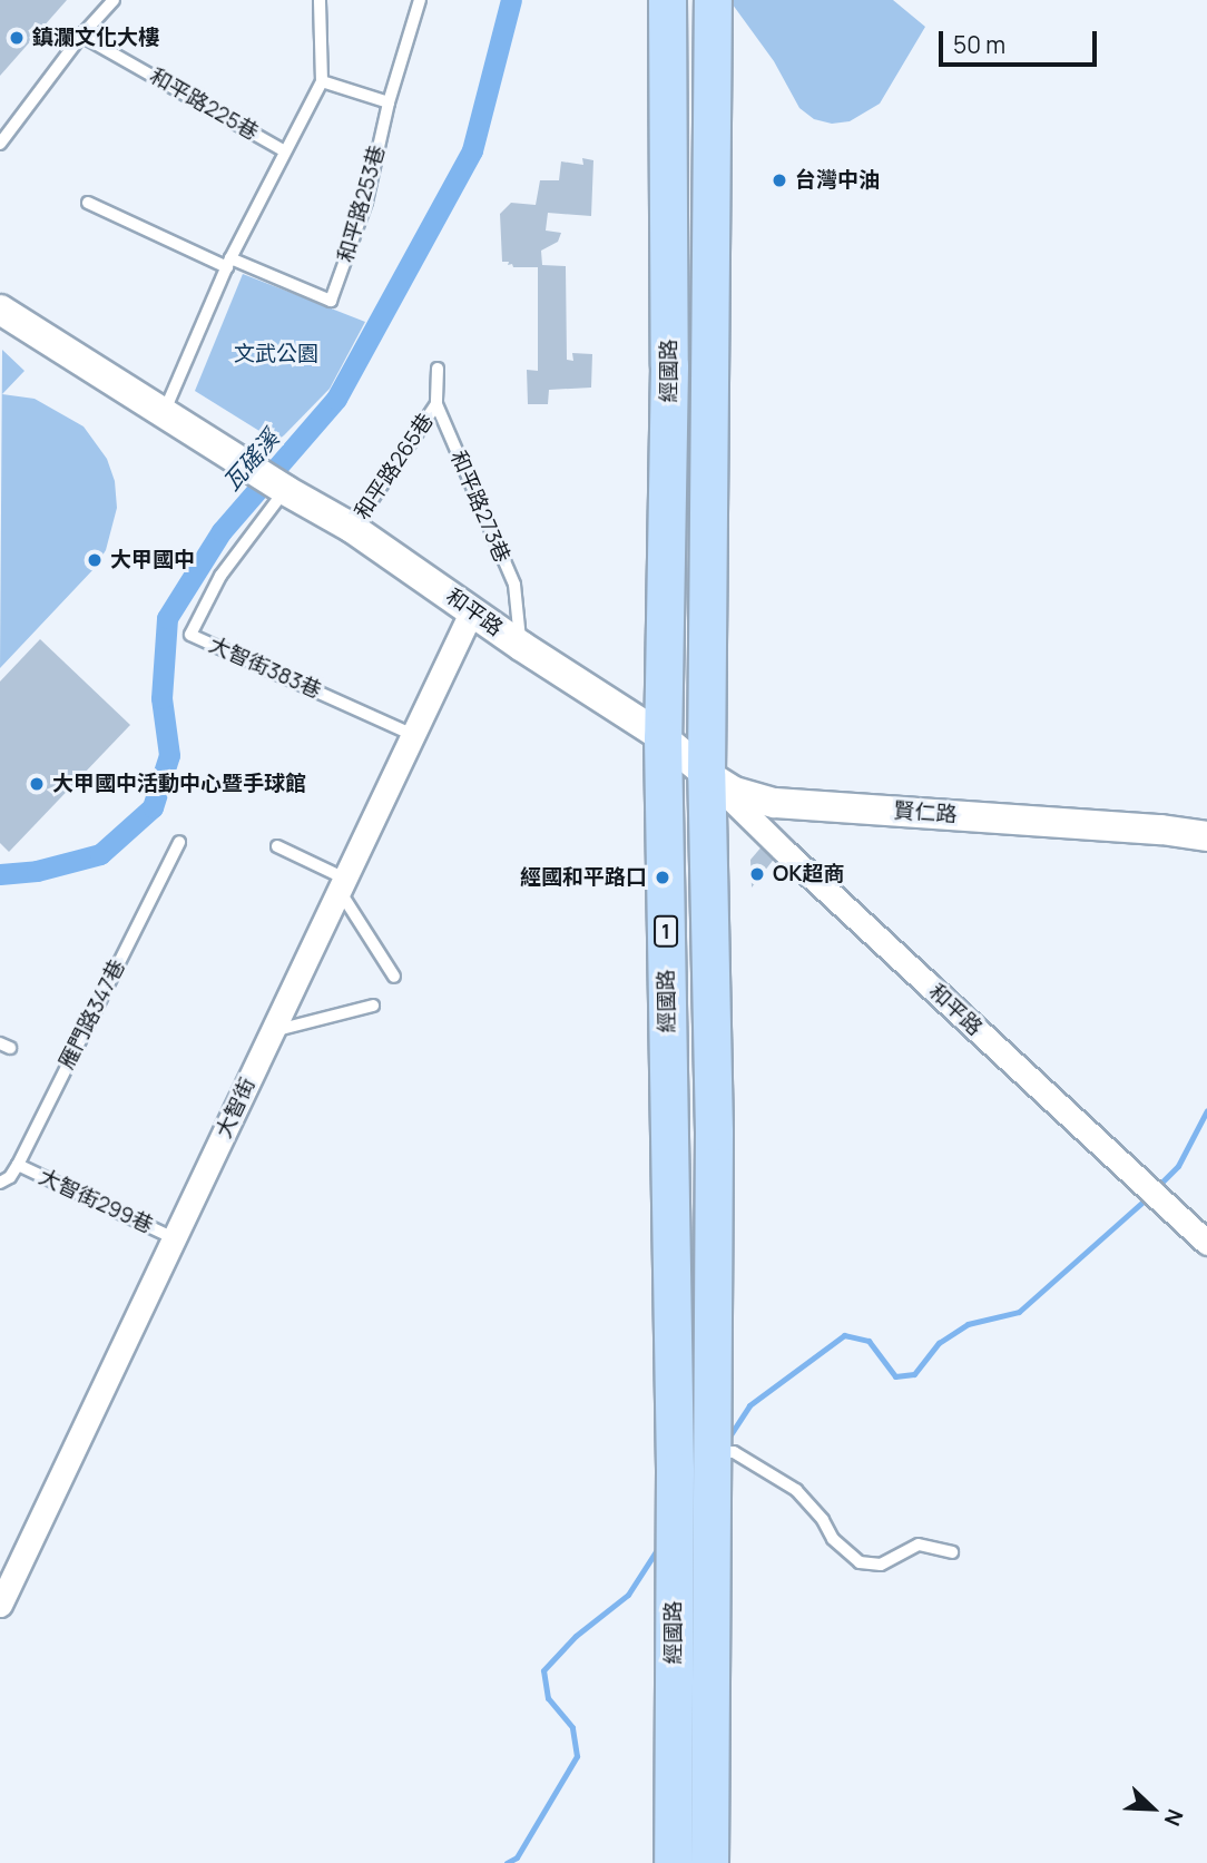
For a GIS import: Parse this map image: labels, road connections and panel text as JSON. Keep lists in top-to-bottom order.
{
  "streets": {
    "main road": ["經國路", "1"],
    "street": ["和平路", "賢仁路", "大智街"],
    "lane": [
      "和平路225巷",
      "和平路253巷",
      "和平路265巷",
      "和平路273巷",
      "大智街383巷",
      "雁門路347巷",
      "大智街299巷"
    ]
  },
  "crossings": [
    ["經國路", "和平路"],
    ["經國路", "賢仁路"],
    ["和平路265巷", "和平路273巷"],
    ["和平路265巷", "和平路"],
    ["和平路273巷", "和平路"],
    ["和平路", "大智街383巷"],
    ["和平路", "賢仁路"],
    ["和平路", "大智街"],
    ["大智街383巷", "大智街"],
    ["雁門路347巷", "大智街299巷"],
    ["大智街", "大智街299巷"]
  ],
  "water": ["瓦磘溪"],
  "parks": ["文武公園"],
  "places": [
    "鎮瀾文化大樓",
    "台灣中油",
    "大甲國中",
    "大甲國中活動中心暨手球館",
    "OK超商",
    "經國和平路口"
  ],
  "scale_bar": "50 m",
  "north": "bottom right"
}
